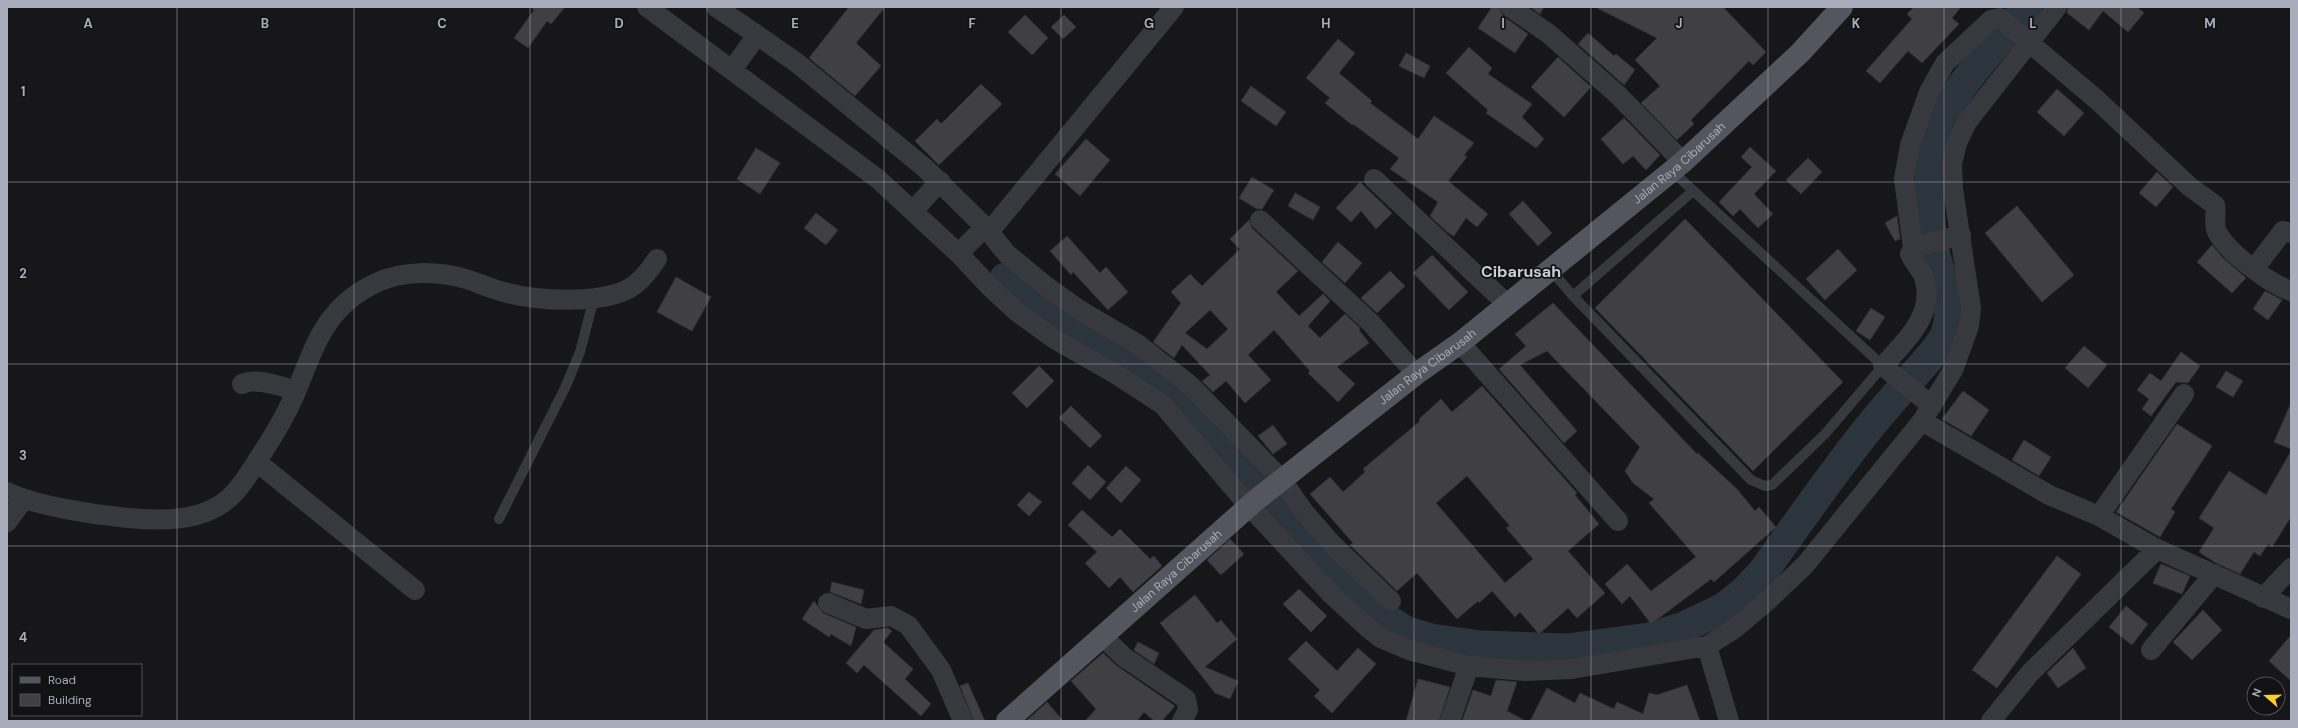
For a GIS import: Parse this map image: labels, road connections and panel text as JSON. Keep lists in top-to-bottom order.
{
  "streets": {
    "main road": ["Jalan Raya Cibarusah"]
  },
  "districts": ["Cibarusah"],
  "legend": ["Road", "Building"],
  "north": "left",
  "grid": {
    "columns": [
      "A",
      "B",
      "C",
      "D",
      "E",
      "F",
      "G",
      "H",
      "I",
      "J",
      "K",
      "L",
      "M"
    ],
    "rows": [
      "1",
      "2",
      "3",
      "4"
    ]
  }
}
